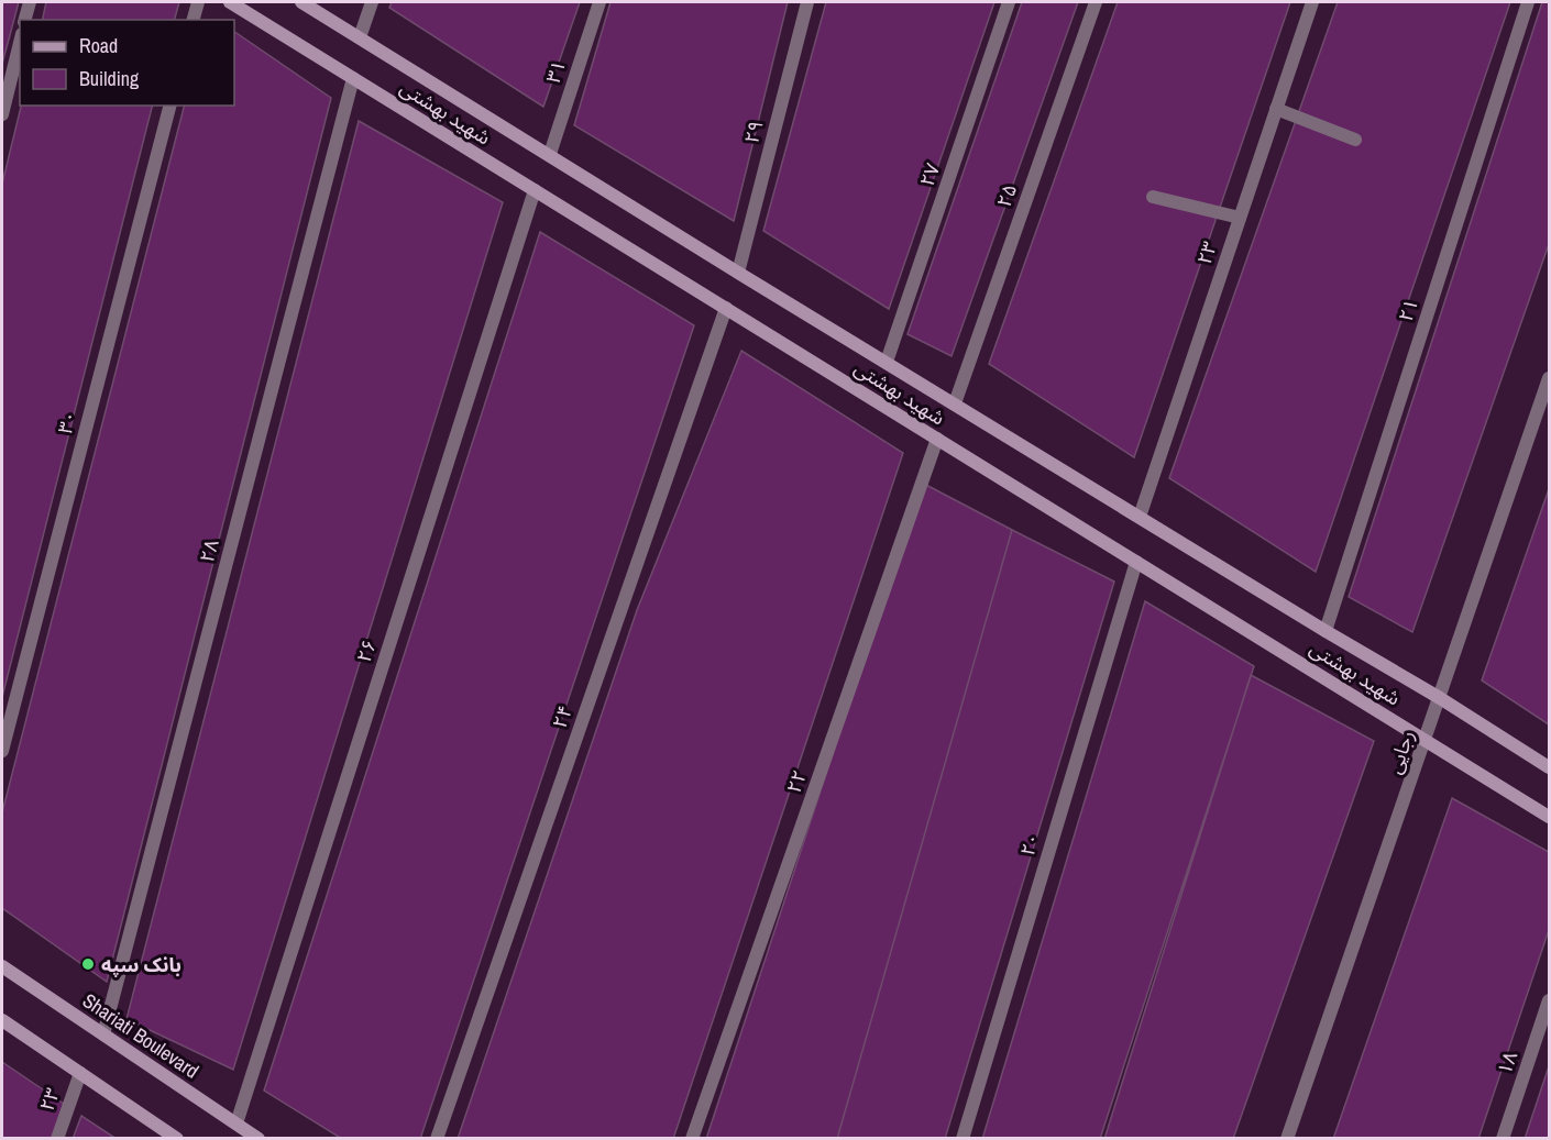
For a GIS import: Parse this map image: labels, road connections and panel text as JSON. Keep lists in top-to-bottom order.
{
  "streets": {
    "main road": ["شهید بهشتی", "Shariati Boulevard"],
    "street": [
      "۳۱",
      "۲۹",
      "۲۷",
      "۲۵",
      "۲۳",
      "۲۱",
      "۳۰",
      "۲۸",
      "۲۶",
      "۲۴",
      "رجایی",
      "۲۲",
      "۲۰",
      "۱۸"
    ]
  },
  "crossings": [
    ["۳۱", "شهید بهشتی"],
    ["شهید بهشتی", "۲۹"],
    ["شهید بهشتی", "۲۷"],
    ["شهید بهشتی", "۲۵"],
    ["شهید بهشتی", "۲۳"],
    ["شهید بهشتی", "۲۱"],
    ["شهید بهشتی", "۲۸"],
    ["شهید بهشتی", "۲۶"],
    ["شهید بهشتی", "۲۴"],
    ["شهید بهشتی", "رجایی"],
    ["شهید بهشتی", "۲۲"],
    ["شهید بهشتی", "۲۰"],
    ["۲۸", "Shariati Boulevard"],
    ["۲۶", "Shariati Boulevard"]
  ],
  "places": ["بانک سپه"],
  "legend": ["Road", "Building"]
}
